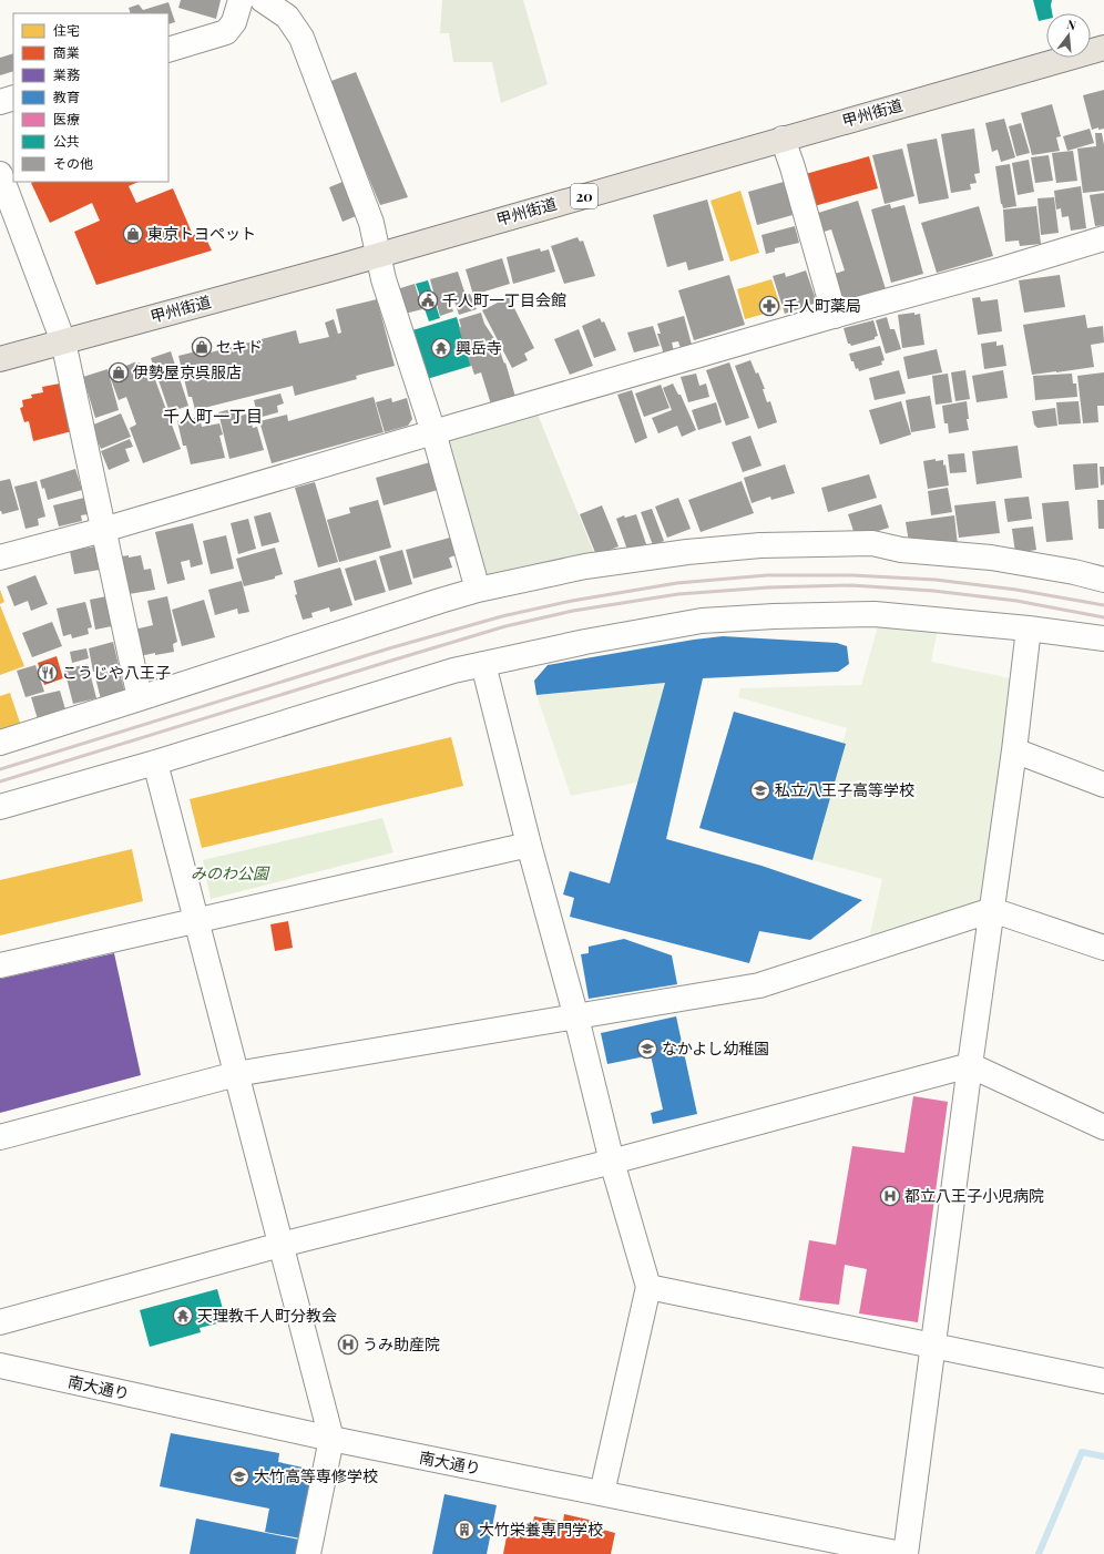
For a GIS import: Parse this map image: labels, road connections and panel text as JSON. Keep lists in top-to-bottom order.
{
  "streets": {
    "highway": ["甲州街道", "20"],
    "street": ["南大通り"]
  },
  "districts": ["千人町一丁目"],
  "parks": ["みのわ公園"],
  "places": {
    "shop": ["東京トヨペット", "セキド", "伊勢屋京呉服店"],
    "public building": ["千人町一丁目会館"],
    "pharmacy": ["千人町薬局"],
    "temple": ["興岳寺", "天理教千人町分教会"],
    "restaurant": ["こうじや八王子"],
    "school or university": ["私立八王子高等学校", "なかよし幼稚園", "大竹高等専修学校"],
    "hospital": ["都立八王子小児病院", "うみ助産院"],
    "building": ["大竹栄養専門学校"]
  },
  "legend": [
    "住宅",
    "商業",
    "業務",
    "教育",
    "医療",
    "公共",
    "その他"
  ],
  "north": "top"
}
